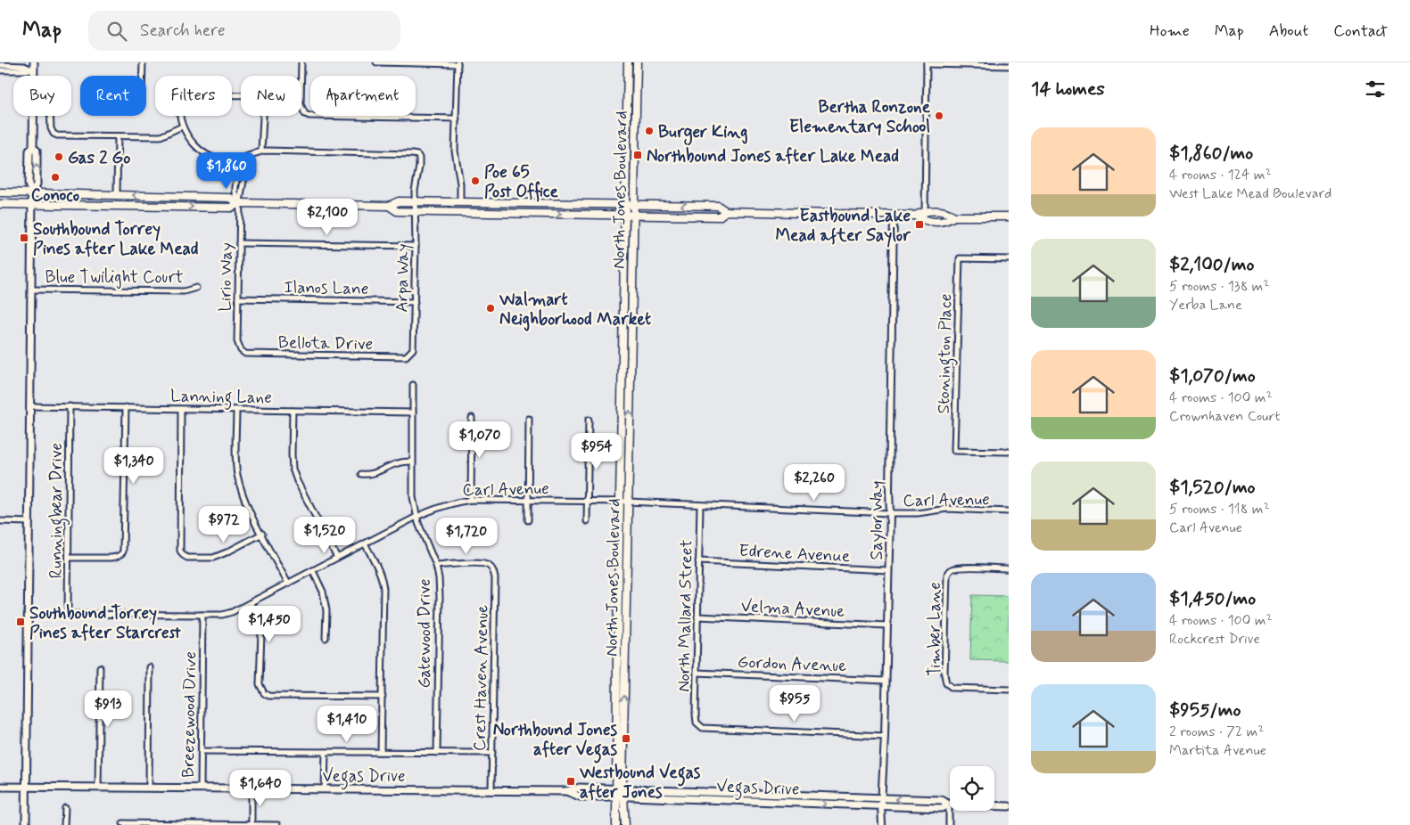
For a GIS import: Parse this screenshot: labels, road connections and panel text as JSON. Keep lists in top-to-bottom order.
{
  "streets": {
    "main road": ["North Jones Boulevard", "Vegas Drive"],
    "street": [
      "Blue Twilight Court",
      "Lirio Way",
      "Arpa Way",
      "Ilanos Lane",
      "Bellota Drive",
      "Stonington Place",
      "Lanning Lane",
      "Carl Avenue",
      "Runningbear Drive",
      "Saylor Way",
      "Edrene Avenue",
      "Velma Avenue",
      "North Mallard Street",
      "Timber Lane",
      "Gatewood Drive",
      "Gordon Avenue",
      "Crest Haven Avenue",
      "Breezewood Drive"
    ]
  },
  "crossings": [
    ["North Jones Boulevard", "Carl Avenue"],
    ["North Jones Boulevard", "Vegas Drive"],
    ["Lirio Way", "Ilanos Lane"],
    ["Lirio Way", "Bellota Drive"],
    ["Arpa Way", "Ilanos Lane"],
    ["Arpa Way", "Bellota Drive"],
    ["Lanning Lane", "Runningbear Drive"],
    ["Lanning Lane", "Gatewood Drive"],
    ["Carl Avenue", "Runningbear Drive"],
    ["Carl Avenue", "Saylor Way"],
    ["Carl Avenue", "North Mallard Street"],
    ["Carl Avenue", "Gatewood Drive"],
    ["Carl Avenue", "Breezewood Drive"],
    ["Saylor Way", "Edrene Avenue"],
    ["Saylor Way", "Velma Avenue"],
    ["Saylor Way", "North Mallard Street"],
    ["Saylor Way", "Gordon Avenue"],
    ["Saylor Way", "Vegas Drive"],
    ["Edrene Avenue", "North Mallard Street"],
    ["Velma Avenue", "North Mallard Street"],
    ["North Mallard Street", "Gordon Avenue"],
    ["Gatewood Drive", "Crest Haven Avenue"],
    ["Crest Haven Avenue", "Vegas Drive"],
    ["Breezewood Drive", "Vegas Drive"]
  ],
  "places": {
    "other": [
      "Bertha Ronzone Elementary School",
      "Burger King",
      "Gas 2 Go",
      "Conoco",
      "Poe 65 Post Office",
      "Walmart Neighborhood Market"
    ],
    "transit": [
      "Northbound Jones after Lake Mead",
      "Eastbound Lake Mead after Saylor",
      "Southbound Torrey Pines after Lake Mead",
      "Southbound Torrey Pines after Starcrest",
      "Northbound Jones after Vegas",
      "Westbound Vegas after Jones"
    ]
  },
  "page": {
    "header": "Map",
    "search": "Search here",
    "nav": [
      "Home",
      "Map",
      "About",
      "Contact"
    ],
    "heading": "14 homes",
    "chip": [
      "Buy",
      "Rent",
      "Filters",
      "New",
      "Apartment"
    ],
    "list": [
      {
        "name": "$1,860/mo",
        "note": "4 rooms · 124 m² · West Lake Mead Boulevard"
      },
      {
        "name": "$2,100/mo",
        "note": "5 rooms · 138 m² · Yerba Lane"
      },
      {
        "name": "$1,070/mo",
        "note": "4 rooms · 100 m² · Crownhaven Court"
      },
      {
        "name": "$1,520/mo",
        "note": "5 rooms · 118 m² · Carl Avenue"
      },
      {
        "name": "$1,450/mo",
        "note": "4 rooms · 100 m² · Rockcrest Drive"
      },
      {
        "name": "$955/mo",
        "note": "2 rooms · 72 m² · Martita Avenue"
      }
    ],
    "price": [
      "$1,860",
      "$2,100",
      "$1,070",
      "$954",
      "$1,340",
      "$2,260",
      "$972",
      "$1,520",
      "$1,720",
      "$1,450",
      "$955",
      "$913",
      "$1,410",
      "$1,640"
    ]
  }
}
